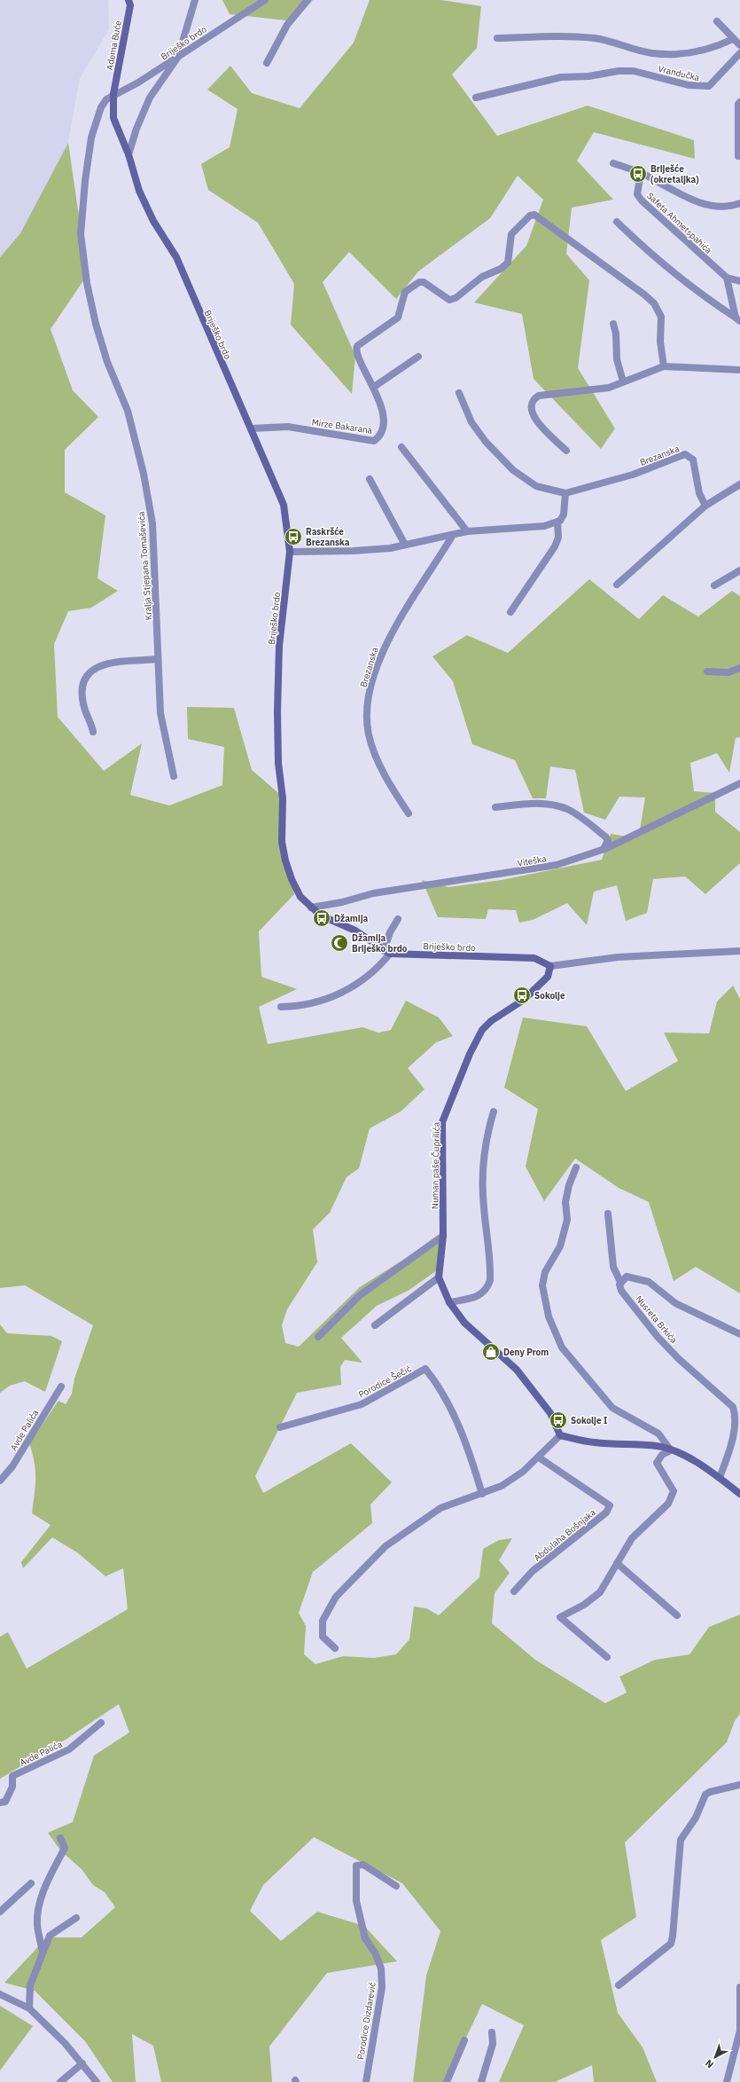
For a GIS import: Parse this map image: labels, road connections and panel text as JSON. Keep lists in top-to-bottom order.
{
  "streets": {
    "street": [
      "Briješko brdo",
      "Adema Buće",
      "Vrandučka",
      "Safeta Ahmetspahića",
      "Mirze Bakarana",
      "Brezanska",
      "Kralja Stjepana Tomaševića",
      "Viteška",
      "Numan paše Čuprilića",
      "Nusreta Brkića",
      "Porodice Šečić",
      "Avde Palića",
      "Abdulaha Bošnjaka",
      "Porodice Dizdarević"
    ]
  },
  "crossings": [
    ["Briješko brdo", "Adema Buće"],
    ["Briješko brdo", "Mirze Bakarana"],
    ["Briješko brdo", "Kralja Stjepana Tomaševića"],
    ["Briješko brdo", "Viteška"],
    ["Briješko brdo", "Numan paše Čuprilića"],
    ["Adema Buće", "Kralja Stjepana Tomaševića"]
  ],
  "places": {
    "bus stop": [
      "Briješće (okretaljka)",
      "Raskršće Brezanska",
      "Džamija",
      "Sokolje",
      "Sokolje I"
    ],
    "mosque": ["Džamija Briješko brdo"],
    "shop": ["Deny Prom"]
  },
  "north": "bottom left"
}
